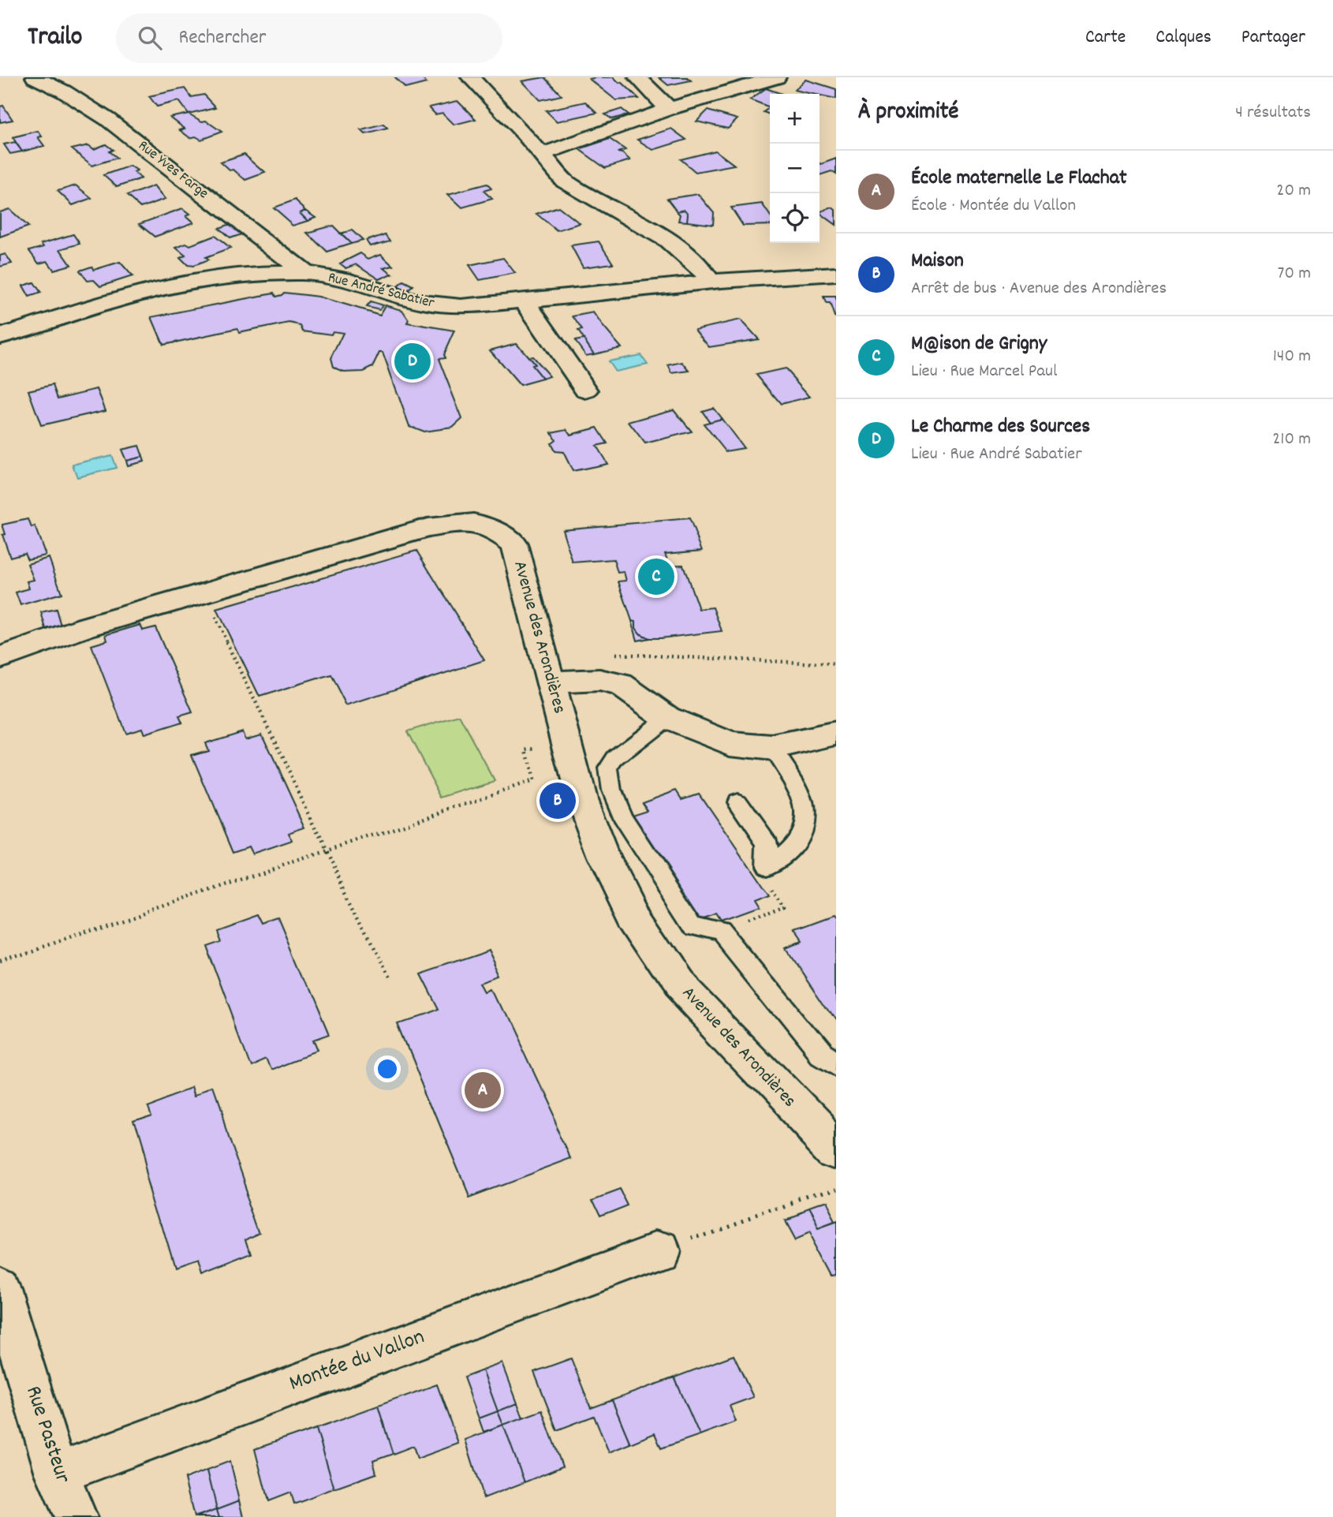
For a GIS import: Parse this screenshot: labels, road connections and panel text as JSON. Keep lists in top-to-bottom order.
{
  "streets": {
    "street": [
      "Rue Yves Farge",
      "Rue André Sabatier",
      "Avenue des Arondières",
      "Montée du Vallon",
      "Rue Pasteur"
    ]
  },
  "crossings": [
    ["Rue Yves Farge", "Rue André Sabatier"],
    ["Montée du Vallon", "Rue Pasteur"]
  ],
  "page": {
    "header": "Trailo",
    "search": "Rechercher",
    "nav": ["Carte", "Calques", "Partager"],
    "heading": ["À proximité", "4 résultats"],
    "map_buttons": ["+", "−"],
    "list": [
      {
        "mark": "A",
        "name": "École maternelle Le Flachat",
        "note": "École · Montée du Vallon",
        "value": "20 m"
      },
      {
        "mark": "B",
        "name": "Maison",
        "note": "Arrêt de bus · Avenue des Arondières",
        "value": "70 m"
      },
      {
        "mark": "C",
        "name": "M@ison de Grigny",
        "note": "Lieu · Rue Marcel Paul",
        "value": "140 m"
      },
      {
        "mark": "D",
        "name": "Le Charme des Sources",
        "note": "Lieu · Rue André Sabatier",
        "value": "210 m"
      }
    ],
    "pins": [
      "D",
      "C",
      "B",
      "A"
    ]
  }
}
